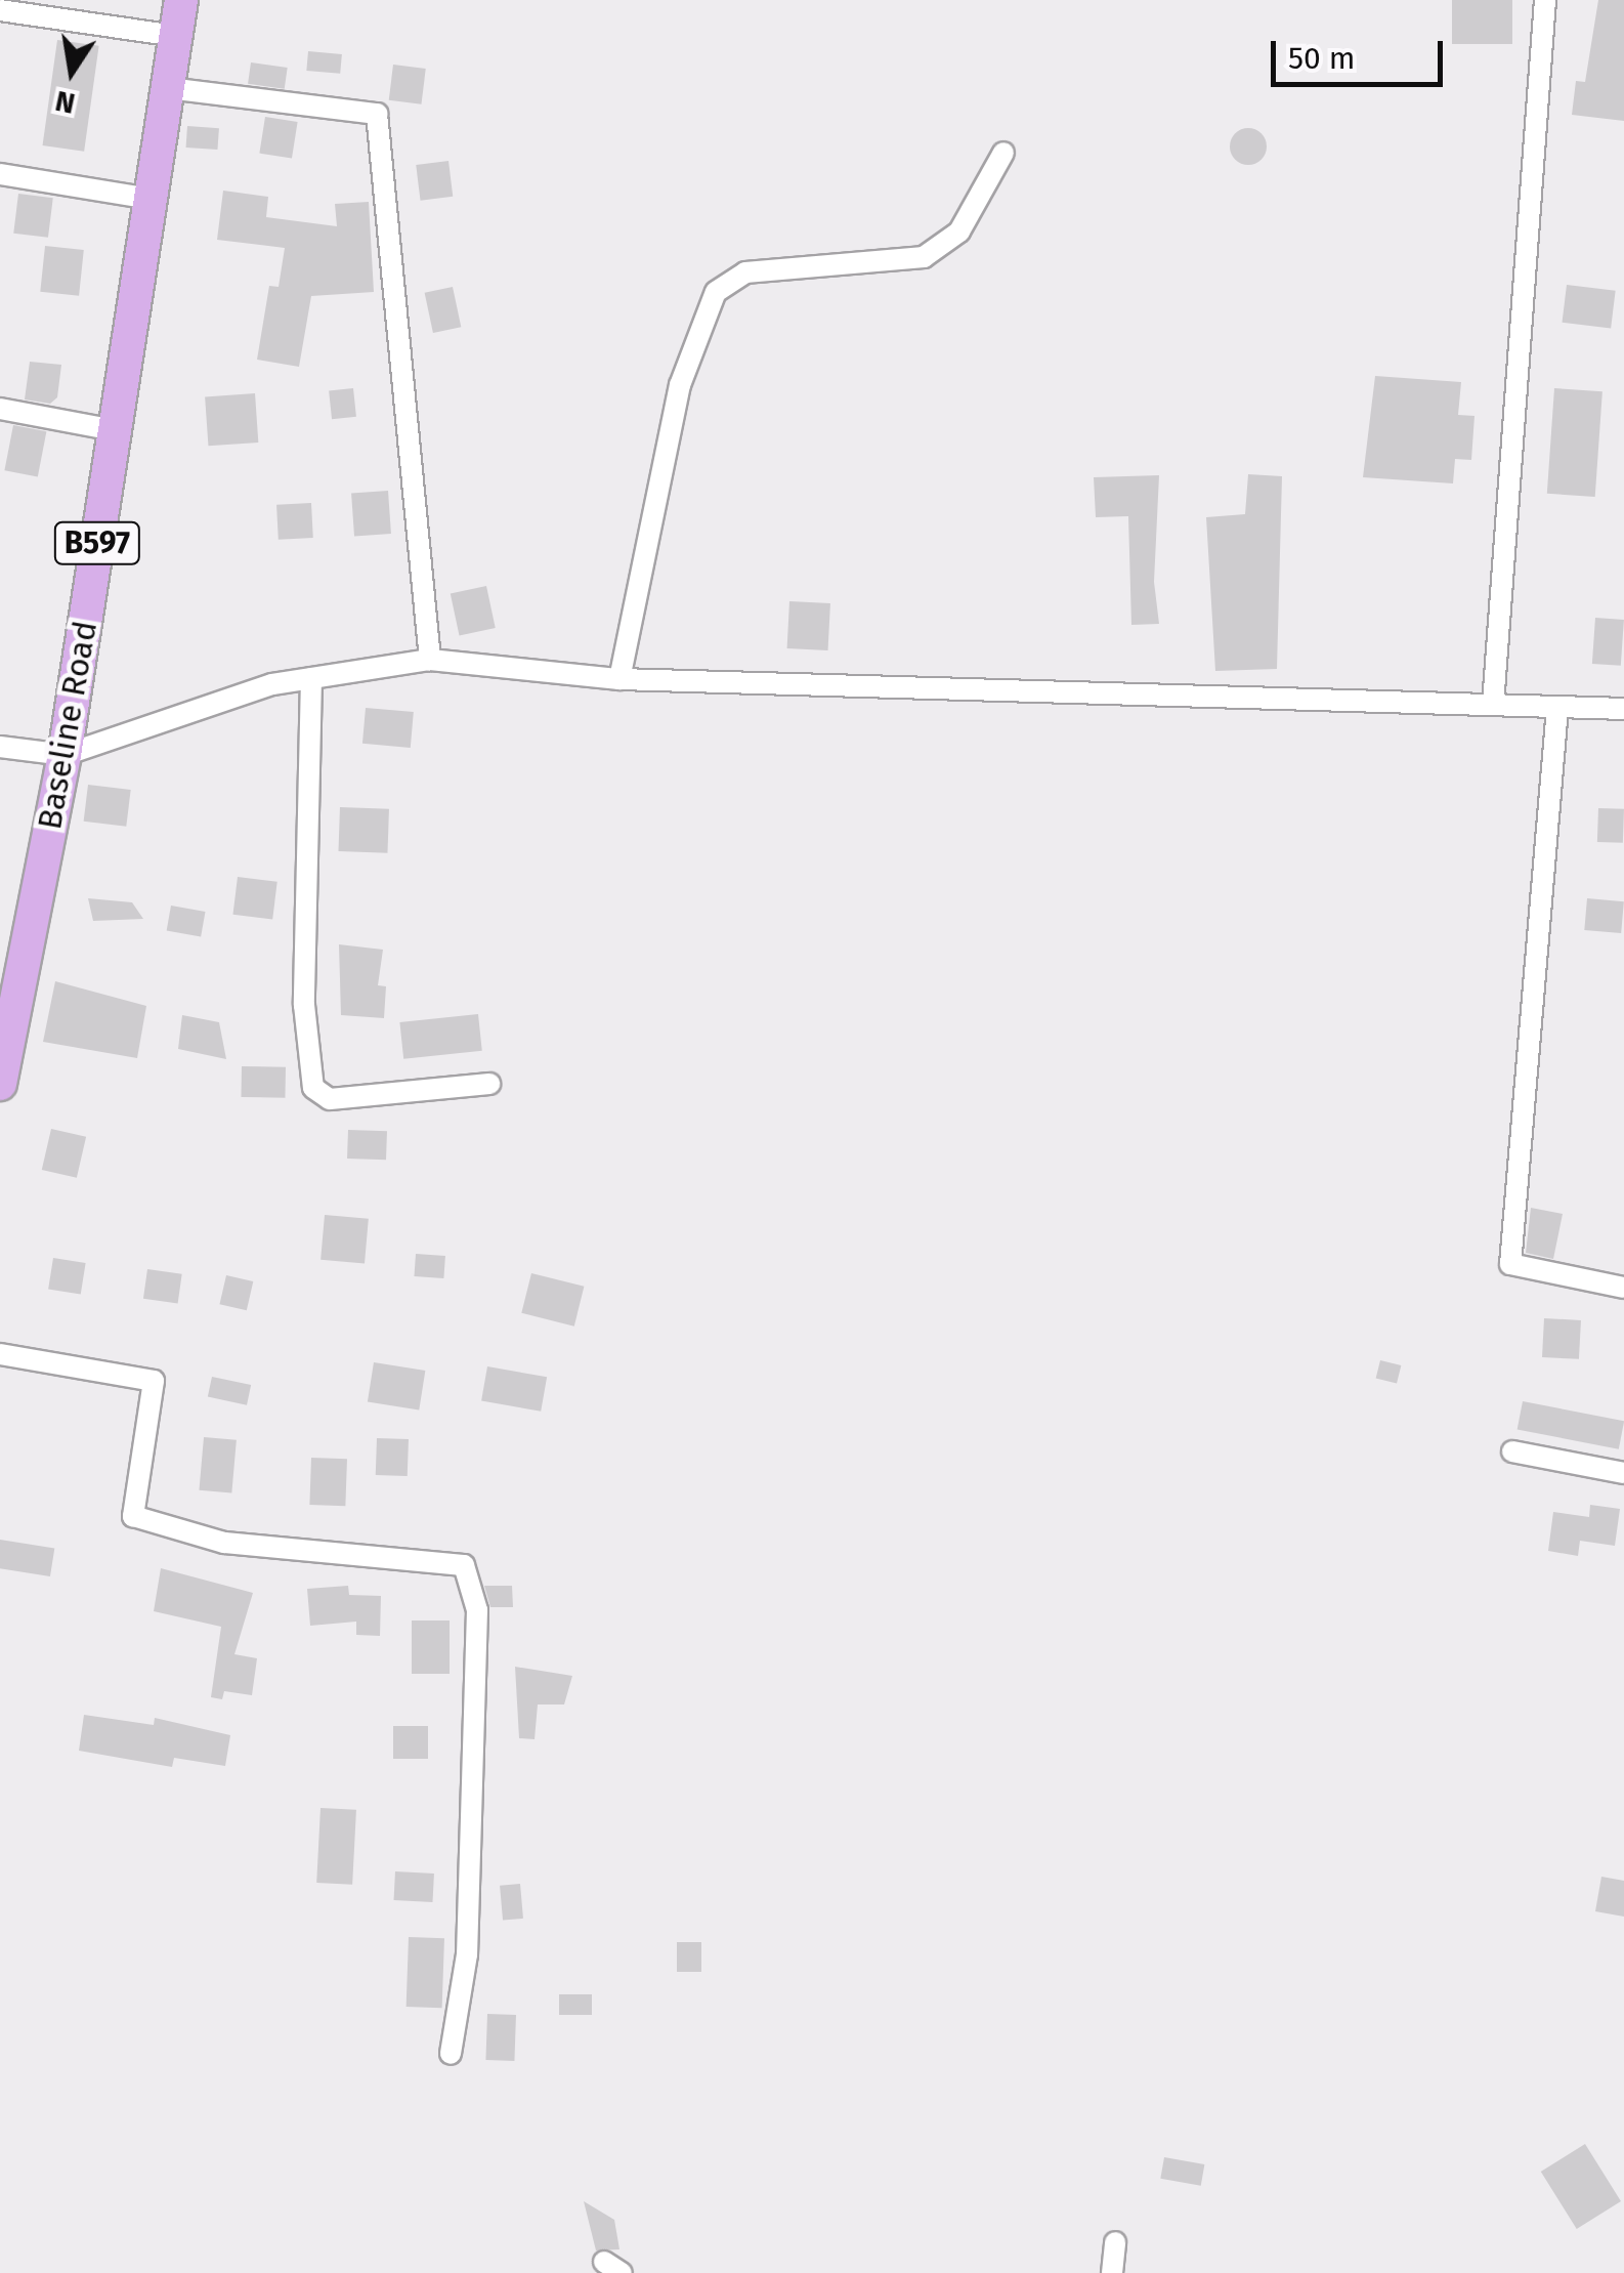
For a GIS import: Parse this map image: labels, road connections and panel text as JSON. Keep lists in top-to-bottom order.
{
  "streets": {
    "main road": ["B597", "Baseline Road"]
  },
  "scale_bar": "50 m",
  "north": "bottom"
}
